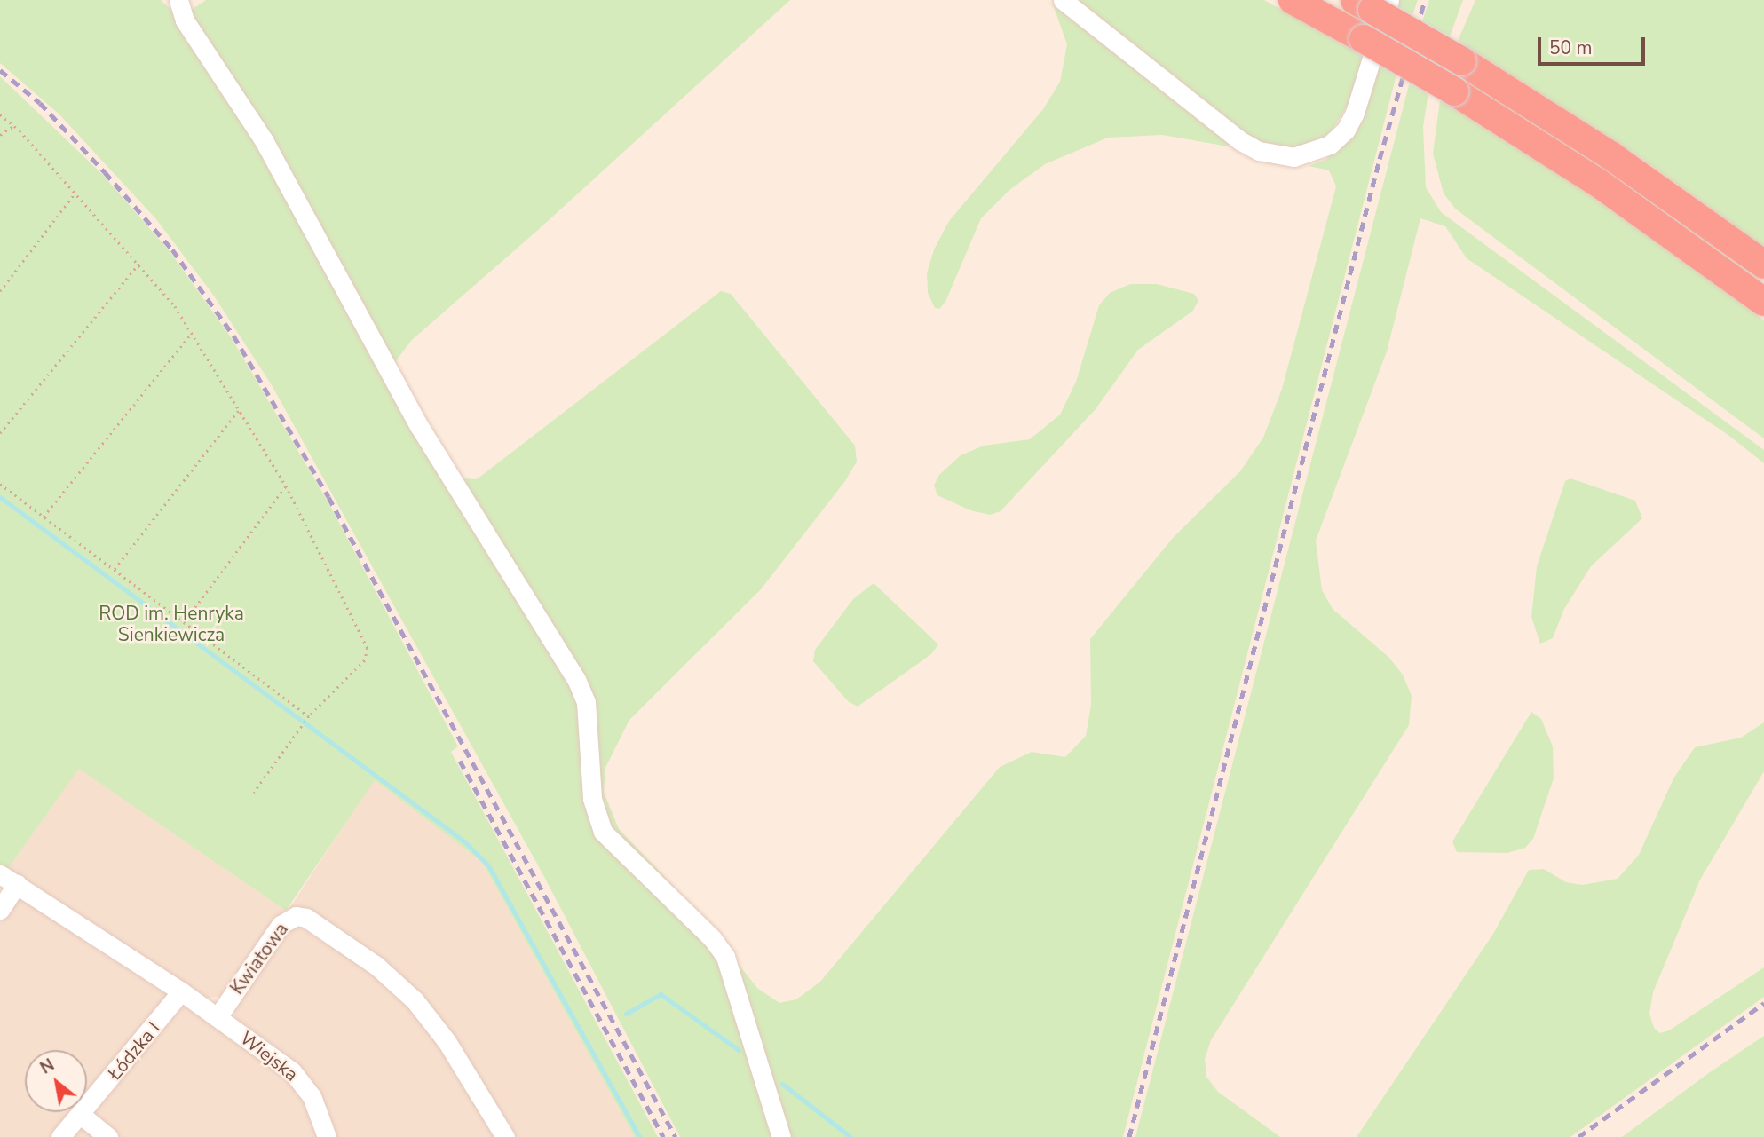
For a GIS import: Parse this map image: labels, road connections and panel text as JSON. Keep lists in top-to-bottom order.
{
  "streets": {
    "street": ["Kwiatowa", "Łódzka I", "Wiejska"]
  },
  "crossings": [
    ["Kwiatowa", "Wiejska"]
  ],
  "parks": ["ROD im. Henryka Sienkiewicza"],
  "scale_bar": "50 m",
  "north": "top left"
}
